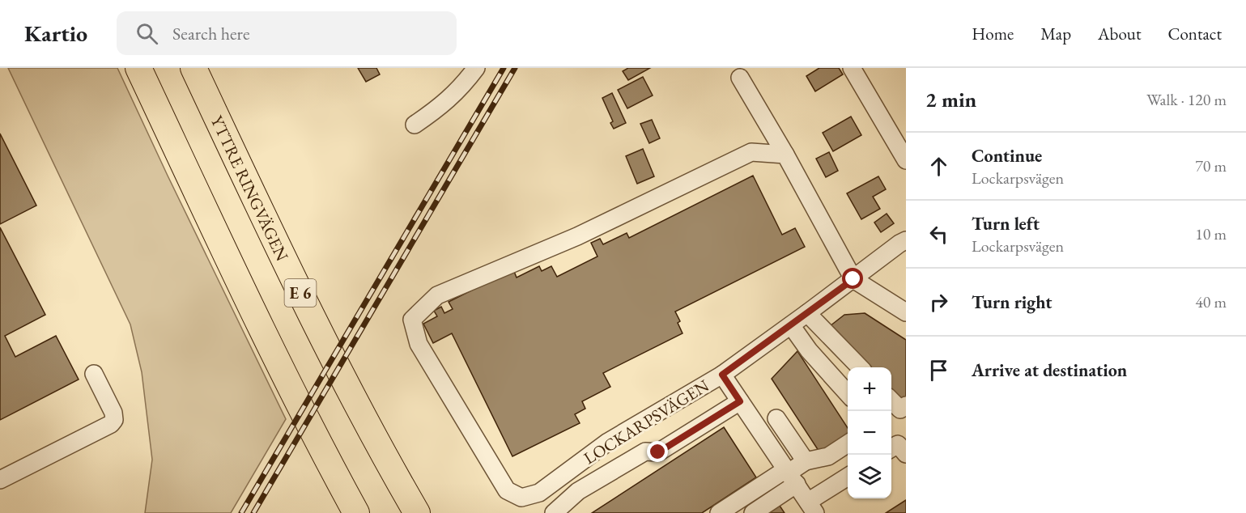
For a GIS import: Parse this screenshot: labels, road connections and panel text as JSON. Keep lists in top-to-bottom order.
{
  "streets": {
    "highway": ["YTTRE RINGVÄGEN", "E 6"],
    "street": ["LOCKARPSVÄGEN"]
  },
  "page": {
    "header": "Kartio",
    "search": "Search here",
    "nav": [
      "Home",
      "Map",
      "About",
      "Contact"
    ],
    "heading": ["2 min", "Walk · 120 m"],
    "list": [
      ["Continue", "Lockarpsvägen", "70 m"],
      ["Turn left", "Lockarpsvägen", "10 m"],
      ["Turn right", "40 m"],
      "Arrive at destination"
    ],
    "map_buttons": ["+", "−"]
  }
}
